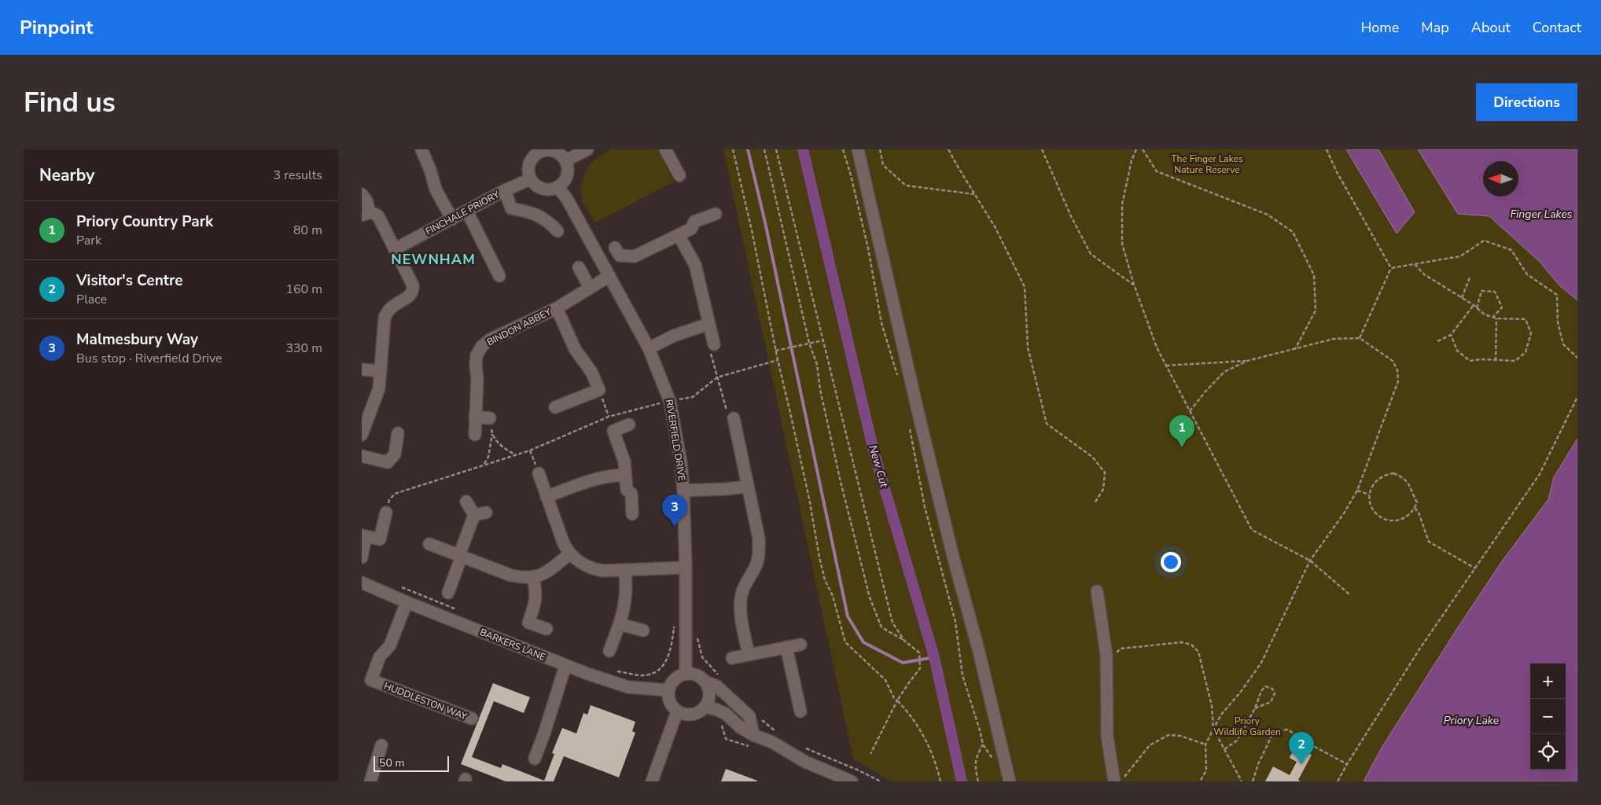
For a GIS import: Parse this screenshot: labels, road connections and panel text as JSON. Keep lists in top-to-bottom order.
{
  "streets": {
    "street": [
      "FINCHALE PRIORY",
      "BINDON ABBEY",
      "RIVERFIELD DRIVE",
      "BARKERS LANE",
      "HUDDLESTON WAY"
    ]
  },
  "crossings": [
    ["FINCHALE PRIORY", "RIVERFIELD DRIVE"],
    ["BINDON ABBEY", "RIVERFIELD DRIVE"],
    ["RIVERFIELD DRIVE", "BARKERS LANE"],
    ["BARKERS LANE", "HUDDLESTON WAY"]
  ],
  "districts": ["NEWNHAM"],
  "water": ["Finger Lakes", "New Cut", "Priory Lake"],
  "parks": ["The Finger Lakes Nature Reserve", "Priory Wildlife Garden"],
  "scale_bar": "50 m",
  "north": "left",
  "page": {
    "header": "Pinpoint",
    "nav": [
      "Home",
      "Map",
      "About",
      "Contact"
    ],
    "buttons": "Directions",
    "title": "Find us",
    "heading": ["Nearby", "3 results"],
    "list": [
      {
        "mark": "1",
        "name": "Priory Country Park",
        "note": "Park",
        "value": "80 m"
      },
      {
        "mark": "2",
        "name": "Visitor's Centre",
        "note": "Place",
        "value": "160 m"
      },
      {
        "mark": "3",
        "name": "Malmesbury Way",
        "note": "Bus stop · Riverfield Drive",
        "value": "330 m"
      }
    ],
    "pins": ["1", "3", "2"],
    "map_buttons": ["+", "−"],
    "scale": "50 m"
  }
}
